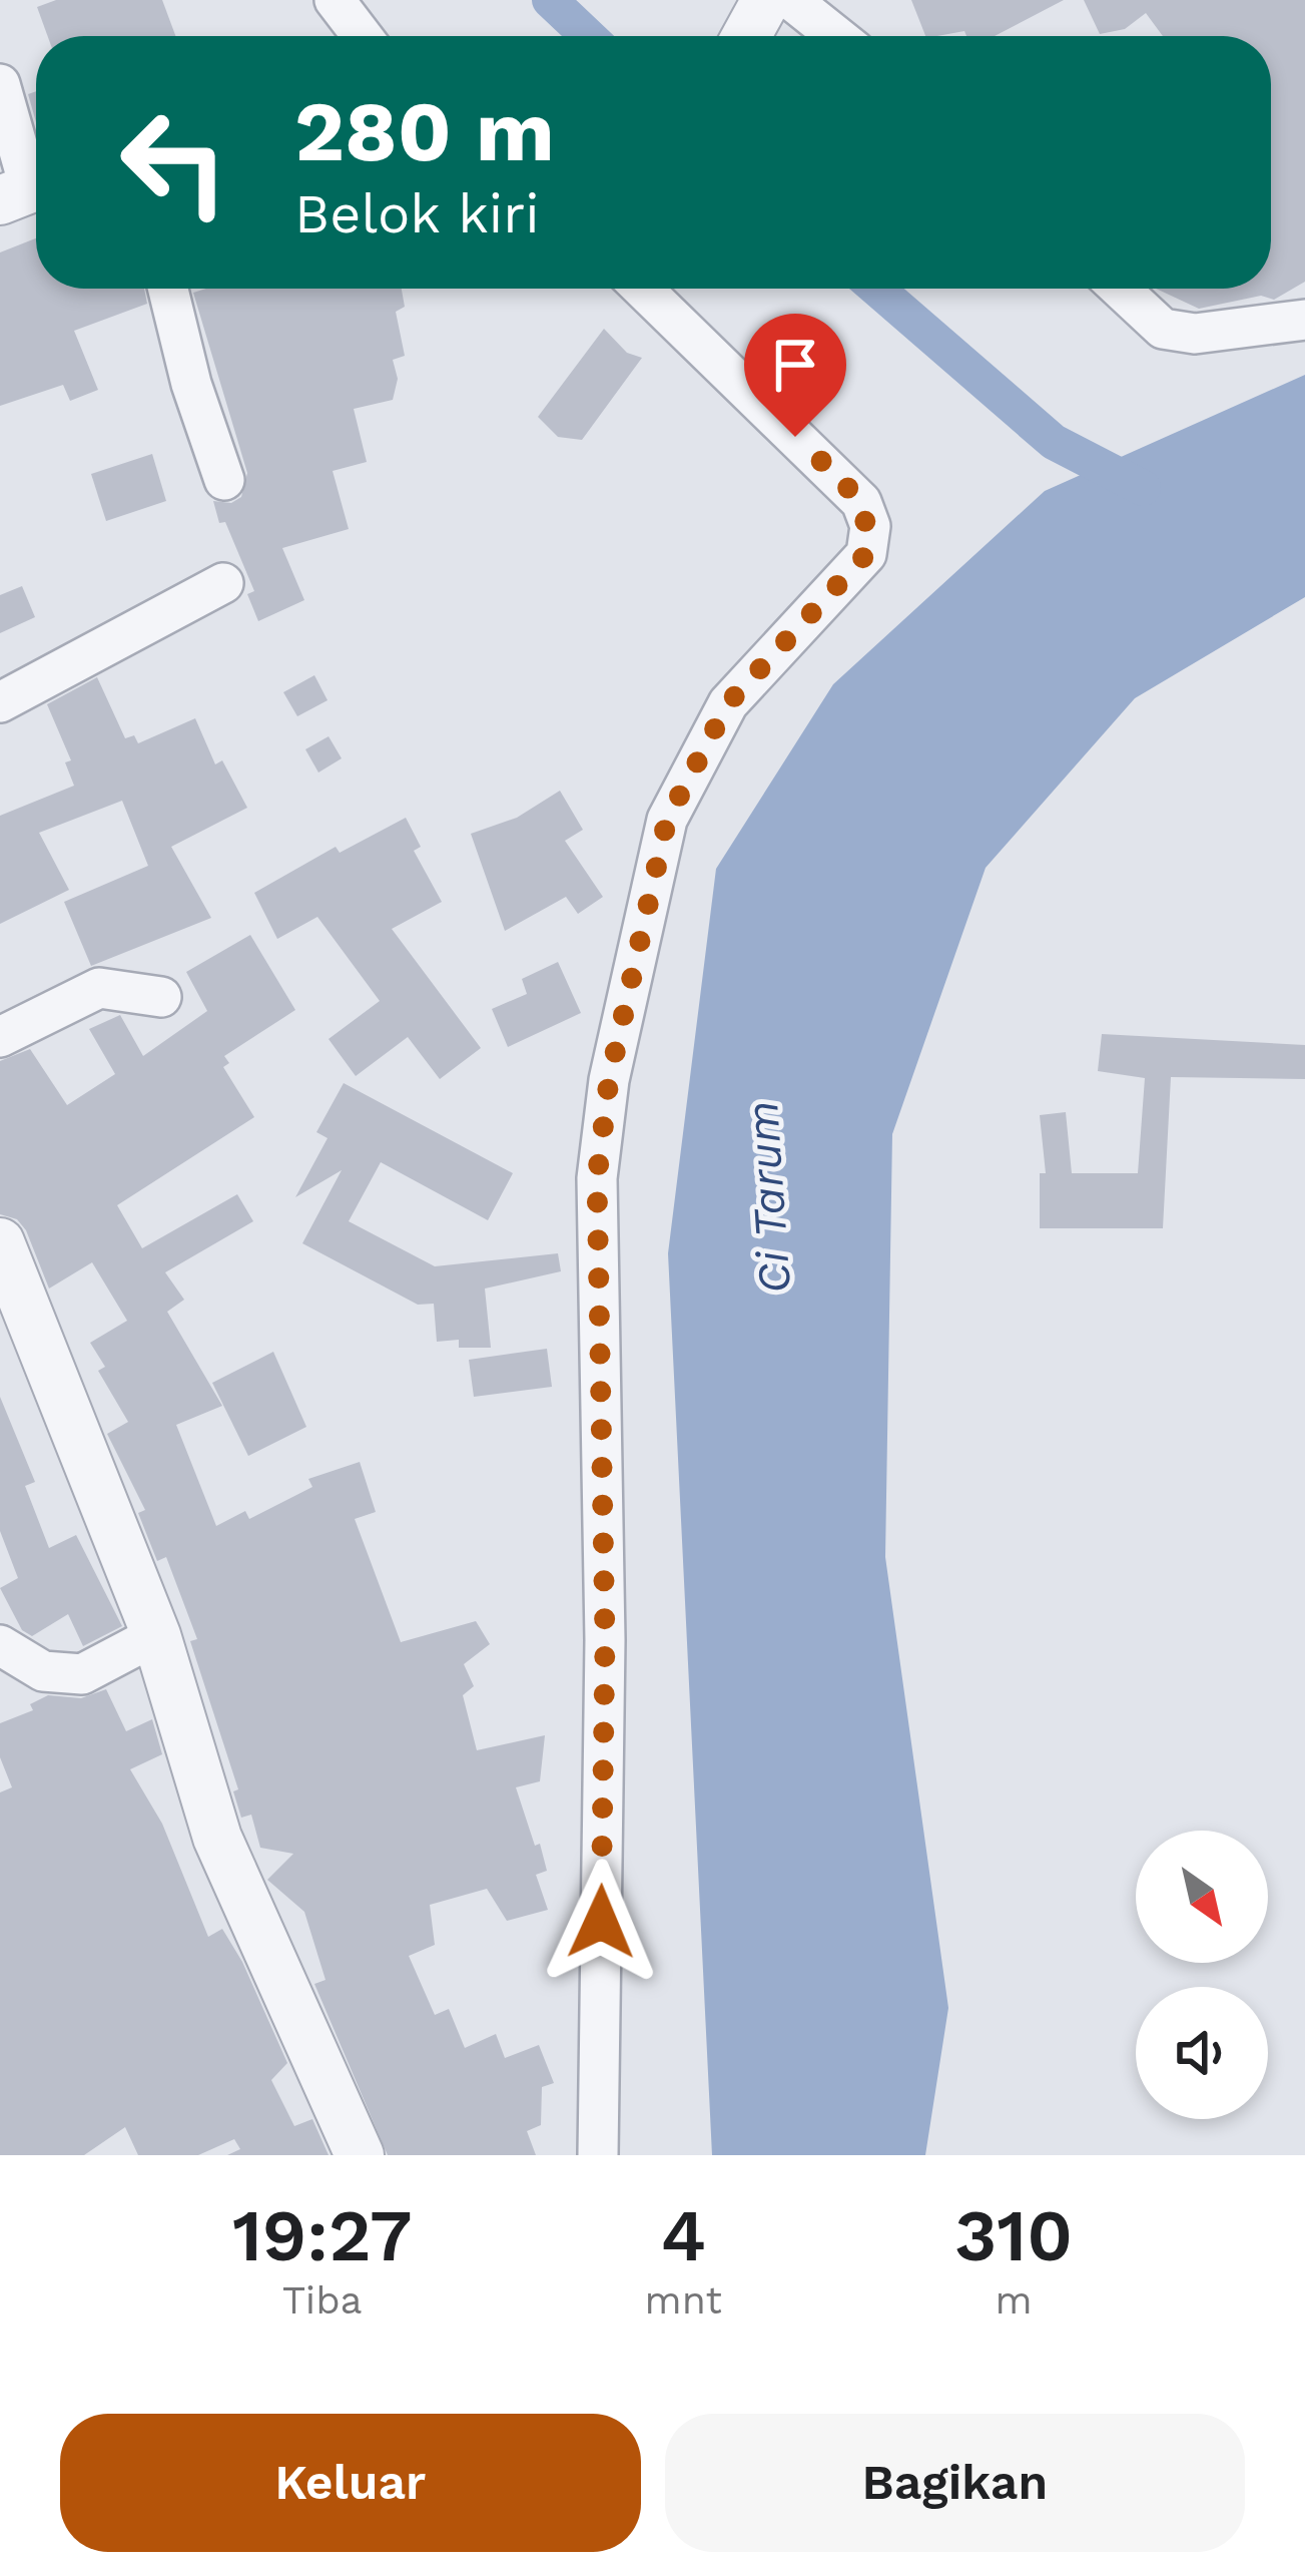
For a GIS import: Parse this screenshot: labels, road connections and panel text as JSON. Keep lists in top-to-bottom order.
{
  "water": ["Ci Tarum"],
  "north": "bottom right",
  "page": {
    "turn": ["280 m", "Belok kiri"],
    "eta": [
      "19:27",
      "Tiba",
      "4",
      "mnt",
      "310",
      "m"
    ],
    "buttons": ["Keluar", "Bagikan"]
  }
}
